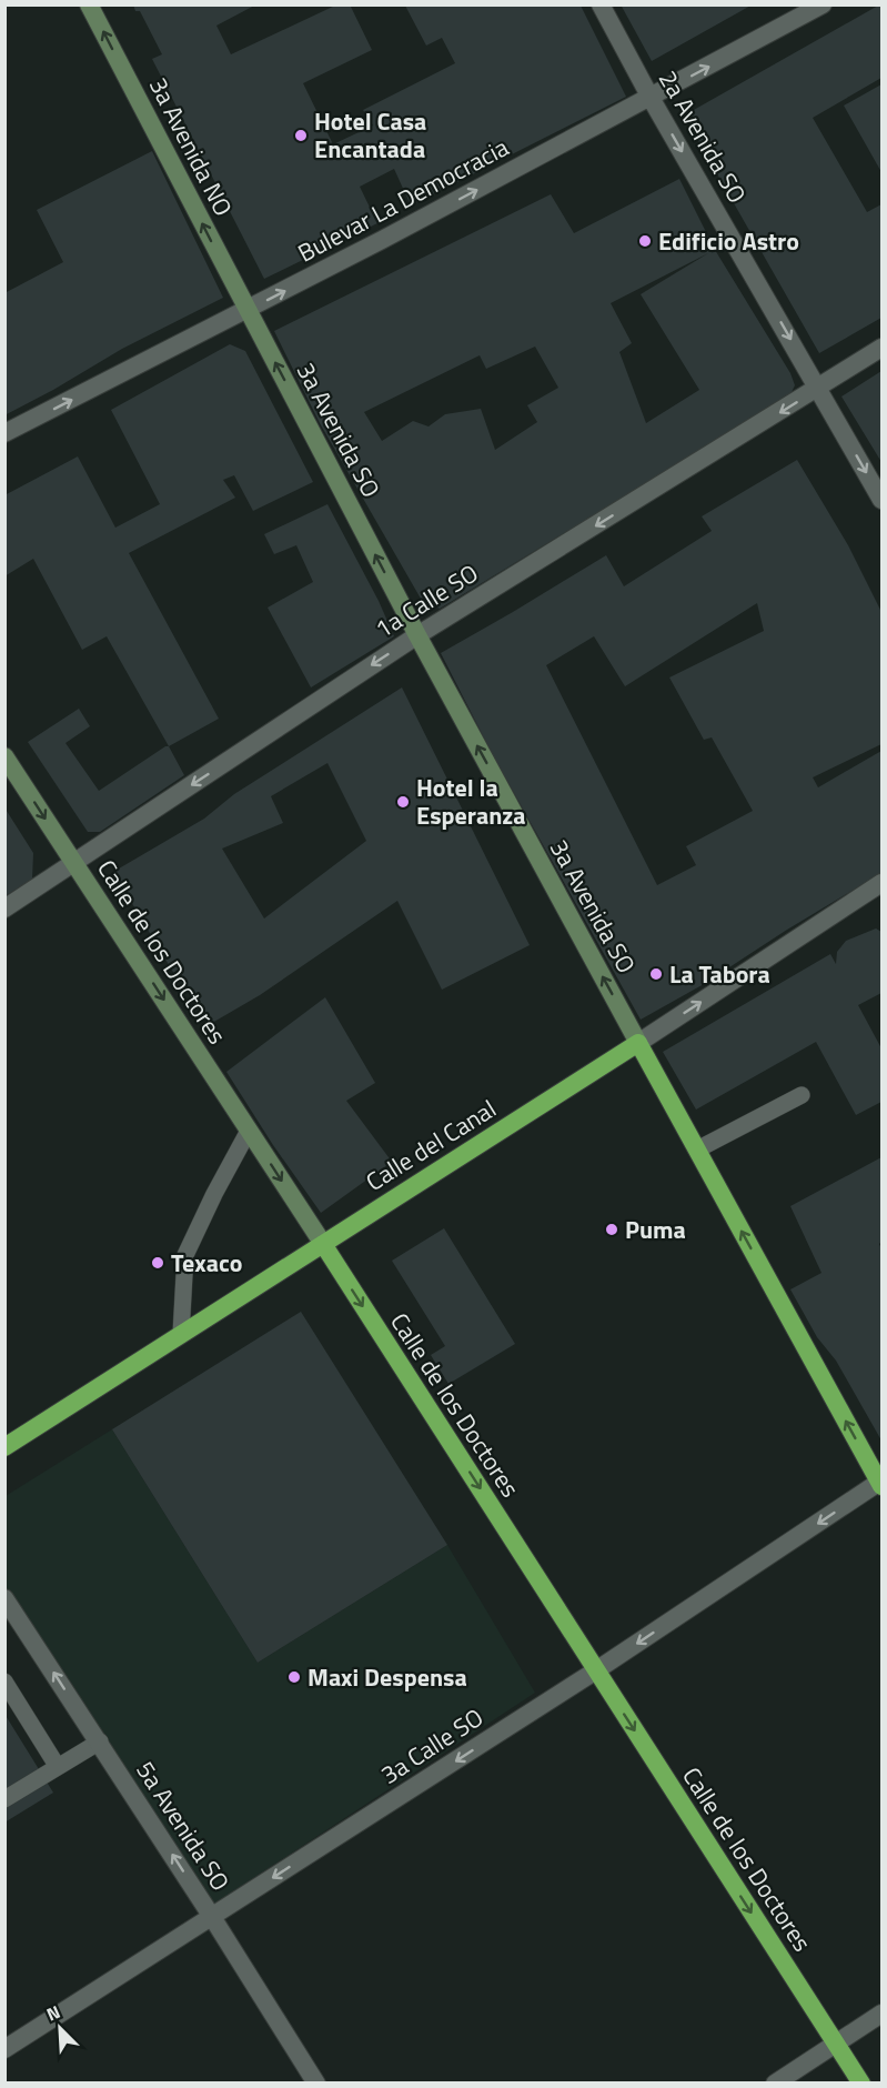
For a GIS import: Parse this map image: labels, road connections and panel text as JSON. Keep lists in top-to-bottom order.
{
  "streets": {
    "highway": ["3a Avenida SO", "Calle de los Doctores", "Calle del Canal"],
    "main road": ["3a Avenida NO"],
    "street": [
      "2a Avenida SO",
      "Bulevar La Democracia",
      "1a Calle SO",
      "3a Calle SO",
      "5a Avenida SO"
    ]
  },
  "crossings": [
    ["2a Avenida SO", "Bulevar La Democracia"],
    ["2a Avenida SO", "1a Calle SO"],
    ["3a Avenida NO", "Bulevar La Democracia"],
    ["3a Avenida NO", "3a Avenida SO"],
    ["Bulevar La Democracia", "3a Avenida SO"],
    ["3a Avenida SO", "1a Calle SO"],
    ["3a Avenida SO", "Calle del Canal"],
    ["3a Avenida SO", "3a Calle SO"],
    ["1a Calle SO", "Calle de los Doctores"],
    ["Calle de los Doctores", "Calle del Canal"],
    ["Calle de los Doctores", "3a Calle SO"],
    ["3a Calle SO", "5a Avenida SO"]
  ],
  "one_way": [
    "2a Avenida SO",
    "3a Avenida NO",
    "Bulevar La Democracia",
    "3a Avenida SO",
    "1a Calle SO",
    "Calle de los Doctores",
    "3a Calle SO",
    "5a Avenida SO"
  ],
  "places": [
    "Hotel Casa Encantada",
    "Edificio Astro",
    "Hotel la Esperanza",
    "La Tabora",
    "Puma",
    "Texaco",
    "Maxi Despensa"
  ],
  "north": "top left"
}
